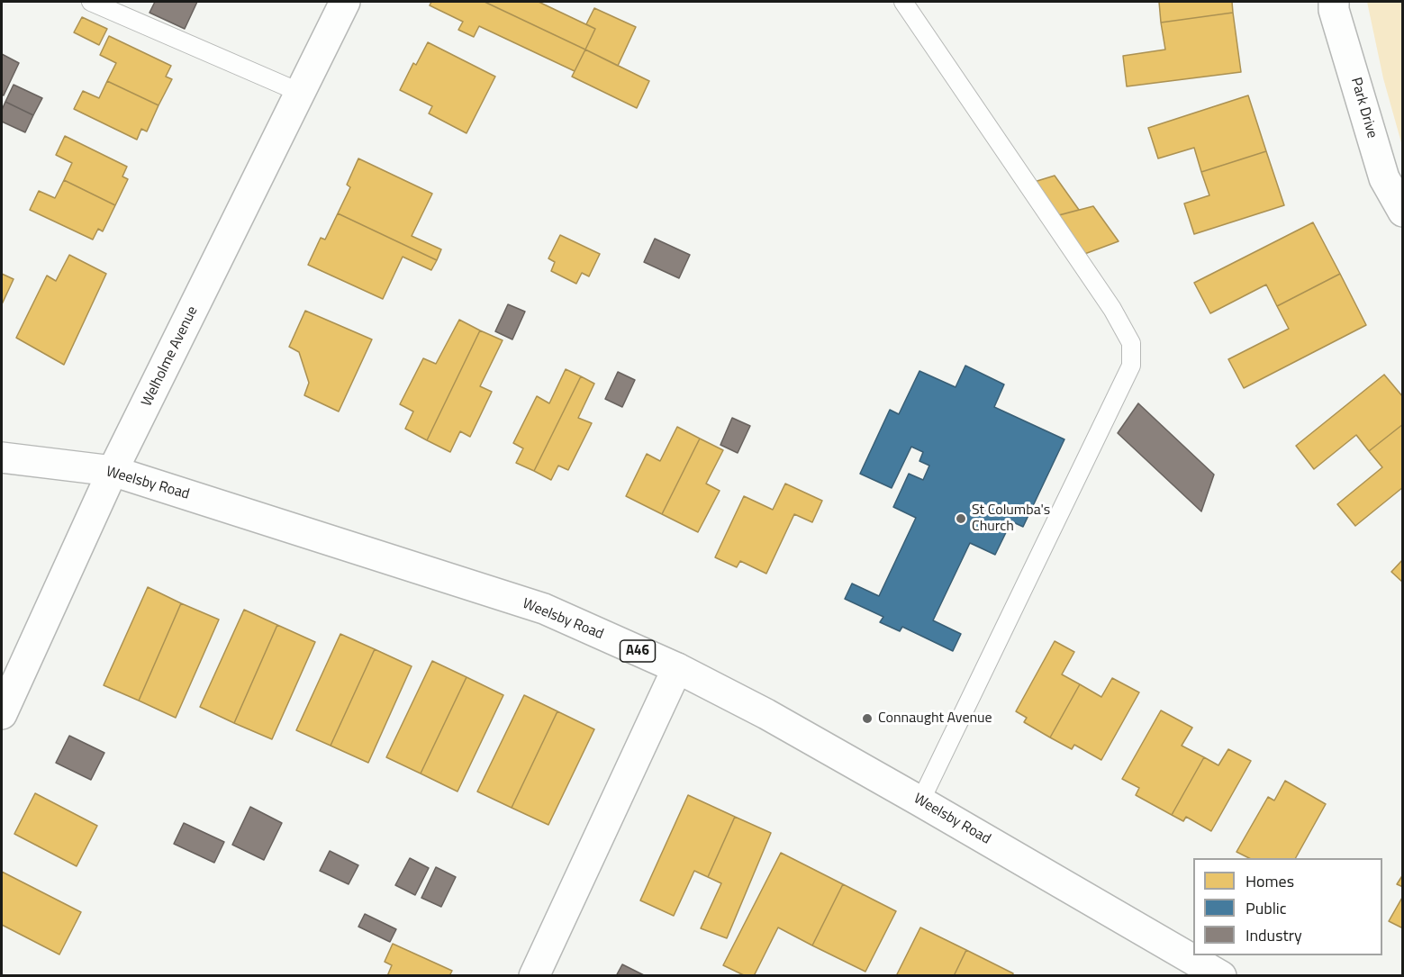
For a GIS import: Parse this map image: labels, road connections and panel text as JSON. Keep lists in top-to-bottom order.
{
  "streets": {
    "main road": [
      "Park Drive",
      "Welholme Avenue",
      "Weelsby Road",
      "A46"
    ]
  },
  "crossings": [
    ["Welholme Avenue", "Weelsby Road"]
  ],
  "places": ["St Columba's Church", "Connaught Avenue"],
  "legend": ["Homes", "Public", "Industry"]
}
